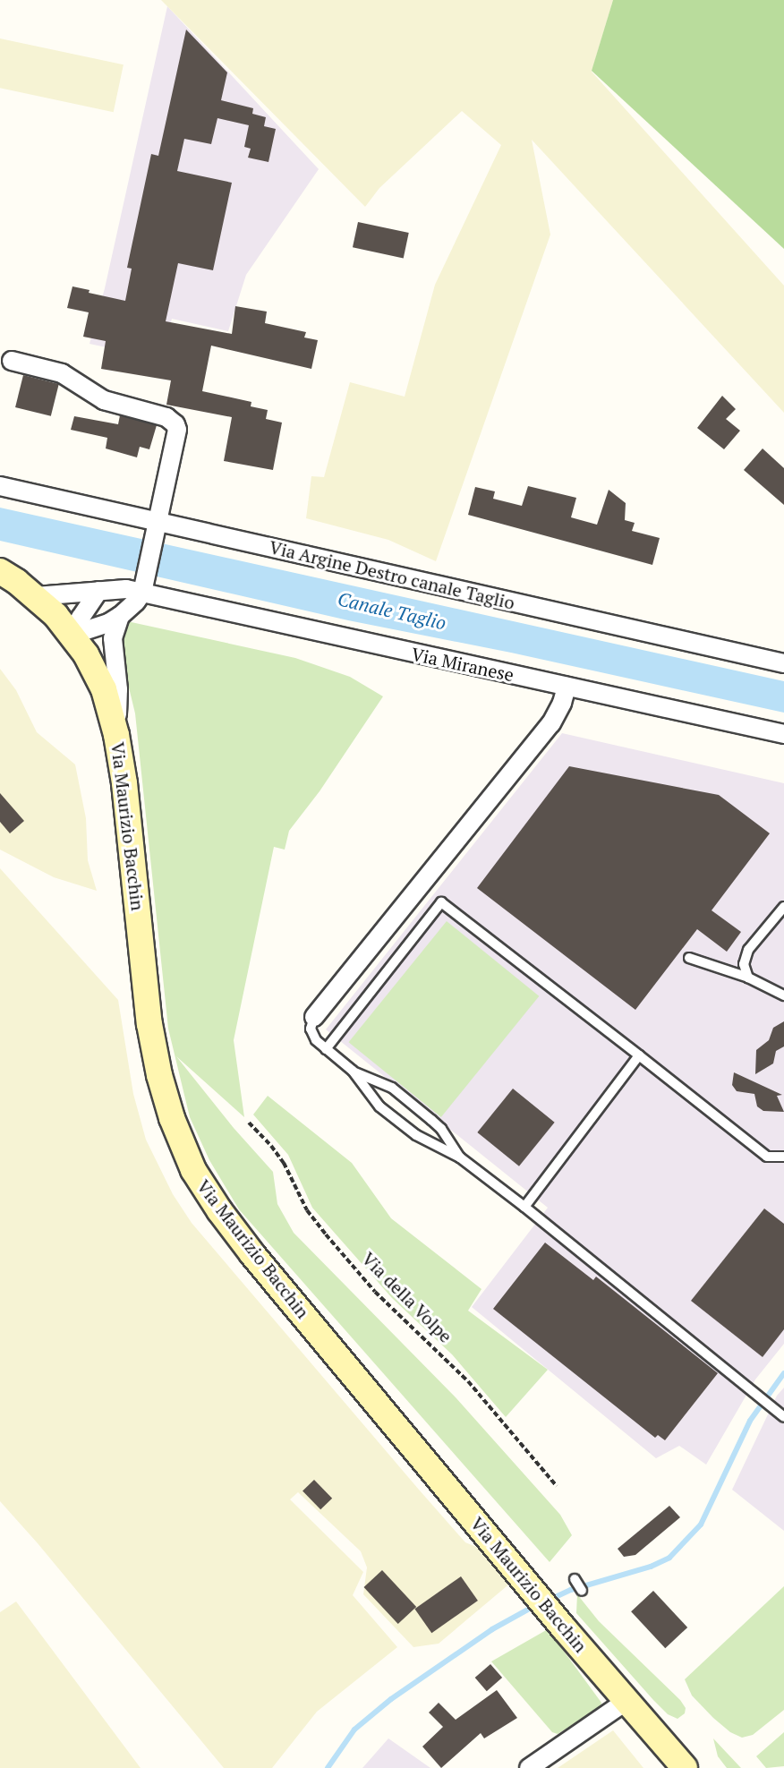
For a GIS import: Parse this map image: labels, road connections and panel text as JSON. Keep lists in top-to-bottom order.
{
  "streets": {
    "main road": ["Via Maurizio Bacchin"],
    "street": ["Via Argine Destro canale Taglio", "Via Miranese"],
    "path": ["Via della Volpe"]
  },
  "crossings": [
    ["Via Miranese", "Via Maurizio Bacchin"]
  ],
  "water": ["Canale Taglio"]
}
